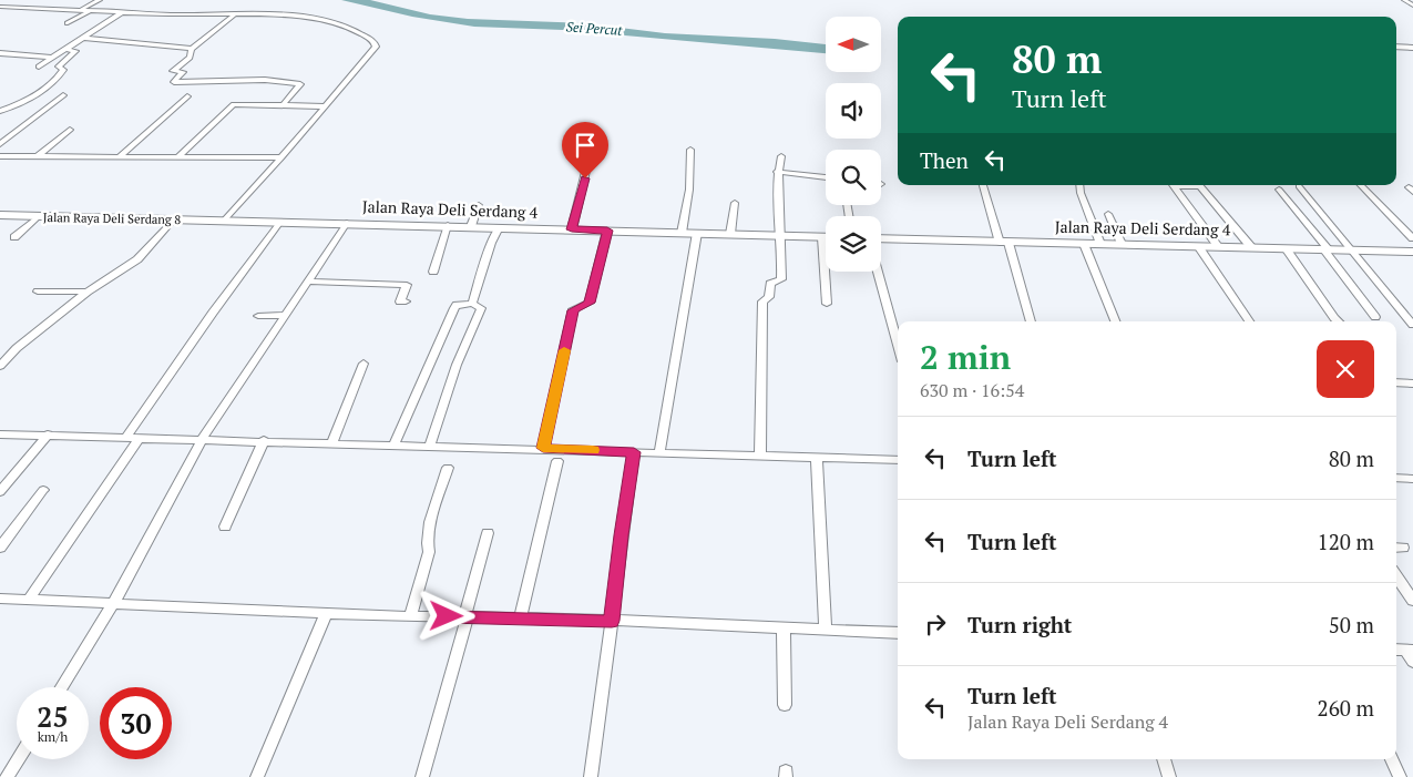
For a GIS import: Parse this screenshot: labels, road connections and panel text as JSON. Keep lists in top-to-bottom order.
{
  "streets": {
    "street": ["Jalan Raya Deli Serdang 4", "Jalan Raya Deli Serdang 8"]
  },
  "crossings": [
    ["Jalan Raya Deli Serdang 4", "Jalan Raya Deli Serdang 8"]
  ],
  "water": ["Sei Percut"],
  "north": "left",
  "page": {
    "turn": ["80 m", "Turn left"],
    "then": "Then",
    "heading": ["2 min", "630 m · 16:54"],
    "list": [
      {
        "name": "Turn left",
        "value": "80 m"
      },
      {
        "name": "Turn left",
        "value": "120 m"
      },
      {
        "name": "Turn right",
        "value": "50 m"
      },
      {
        "name": "Turn left",
        "note": "Jalan Raya Deli Serdang 4",
        "value": "260 m"
      }
    ],
    "speed": "25 km/h",
    "limit": "30"
  }
}
